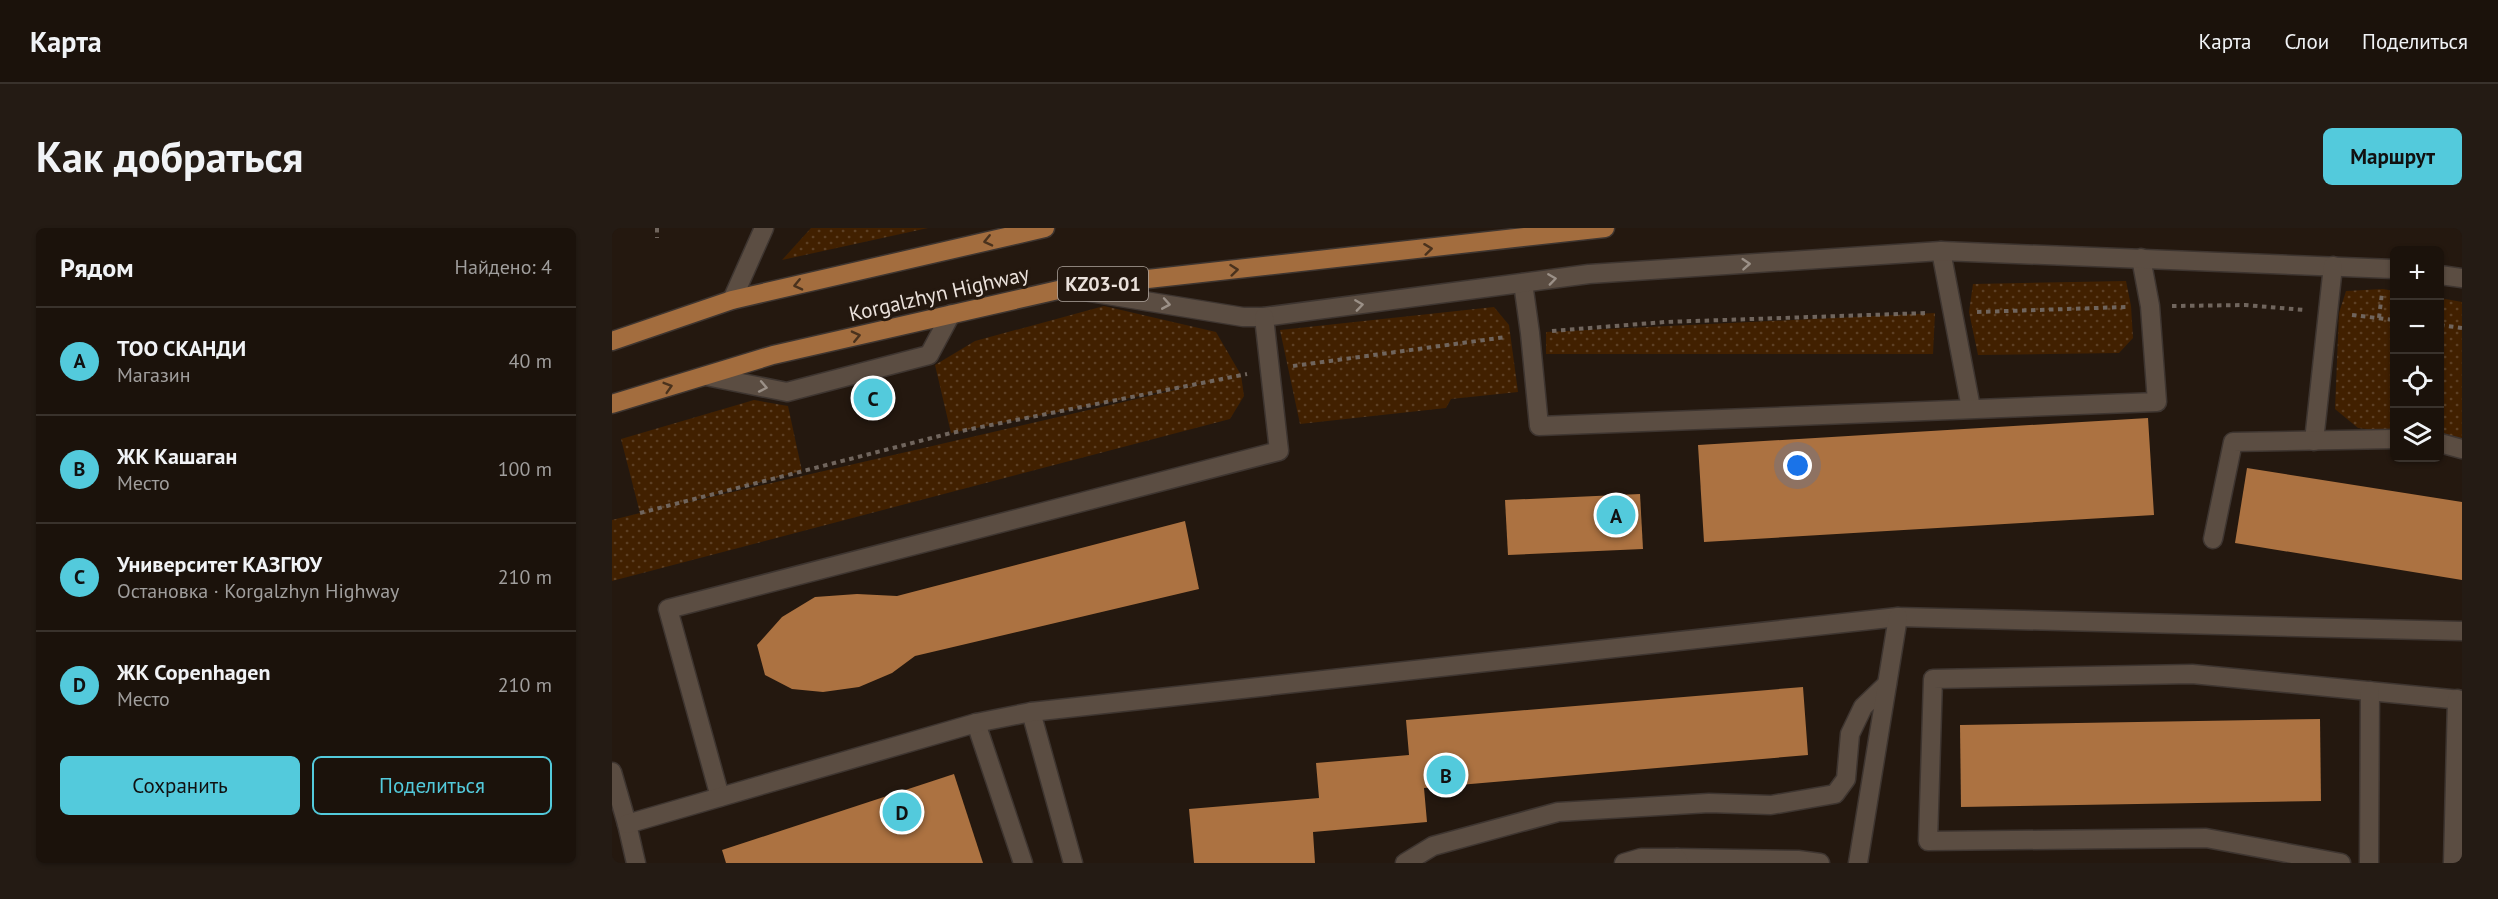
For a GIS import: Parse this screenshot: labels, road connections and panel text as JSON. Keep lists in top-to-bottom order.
{
  "streets": {
    "main road": ["KZ03-01", "Korgalzhyn Highway"]
  },
  "page": {
    "header": "Карта",
    "nav": ["Карта", "Слои", "Поделиться"],
    "buttons": [
      "Маршрут",
      ["Сохранить", "Поделиться"]
    ],
    "title": "Как добраться",
    "heading": ["Рядом", "Найдено: 4"],
    "map_buttons": ["+", "−"],
    "list": [
      {
        "mark": "A",
        "name": "ТОО СКАНДИ",
        "note": "Магазин",
        "value": "40 m"
      },
      {
        "mark": "B",
        "name": "ЖК Кашаган",
        "note": "Место",
        "value": "100 m"
      },
      {
        "mark": "C",
        "name": "Университет КАЗГЮУ",
        "note": "Остановка · Korgalzhyn Highway",
        "value": "210 m"
      },
      {
        "mark": "D",
        "name": "ЖК Copenhagen",
        "note": "Место",
        "value": "210 m"
      }
    ],
    "pins": [
      "C",
      "A",
      "B",
      "D"
    ]
  }
}
